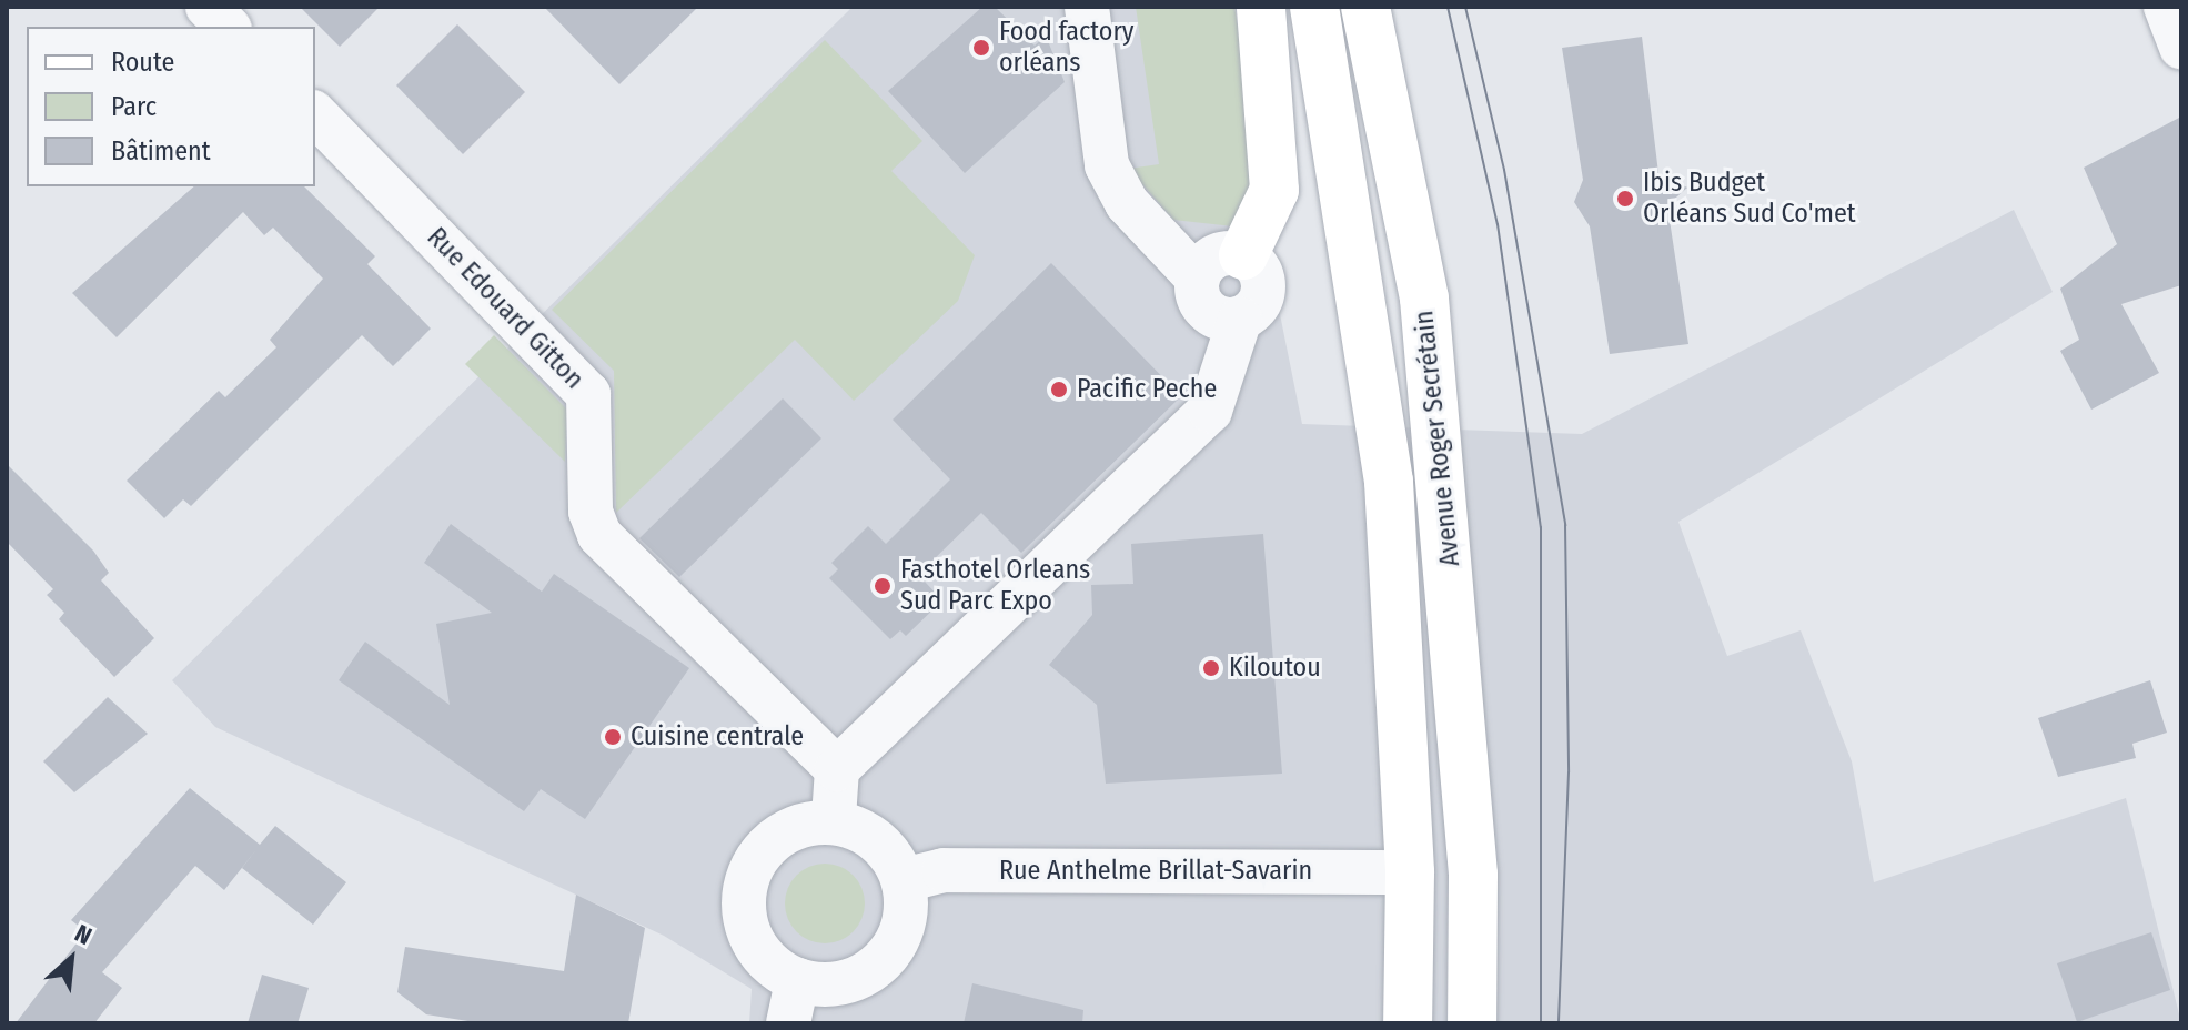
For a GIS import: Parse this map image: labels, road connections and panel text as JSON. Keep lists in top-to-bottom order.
{
  "streets": {
    "main road": ["Avenue Roger Secrétain"],
    "street": ["Rue Edouard Gitton", "Rue Anthelme Brillat-Savarin"]
  },
  "crossings": [
    ["Avenue Roger Secrétain", "Rue Anthelme Brillat-Savarin"]
  ],
  "places": [
    "Food factory orléans",
    "Ibis Budget Orléans Sud Co'met",
    "Pacific Peche",
    "Fasthotel Orleans Sud Parc Expo",
    "Kiloutou",
    "Cuisine centrale"
  ],
  "legend": ["Route", "Parc", "Bâtiment"],
  "north": "top right"
}
